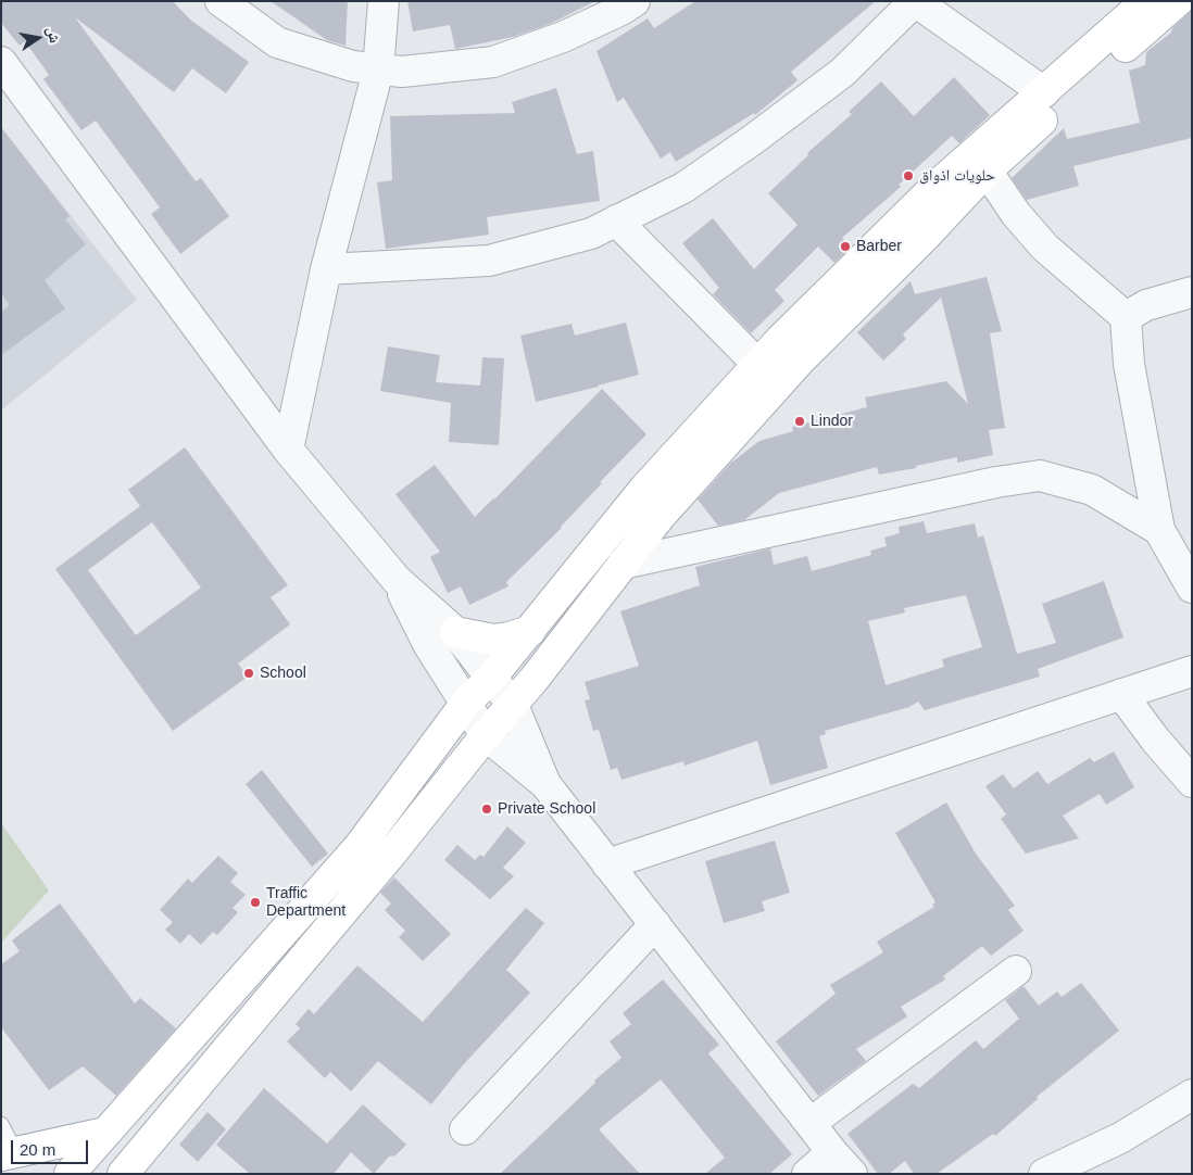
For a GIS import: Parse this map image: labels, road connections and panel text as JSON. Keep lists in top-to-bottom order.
{
  "places": [
    "حلويات اذواق",
    "Barber",
    "Lindor",
    "School",
    "Private School",
    "Traffic Department"
  ],
  "scale_bar": "20 m",
  "north": "right"
}
